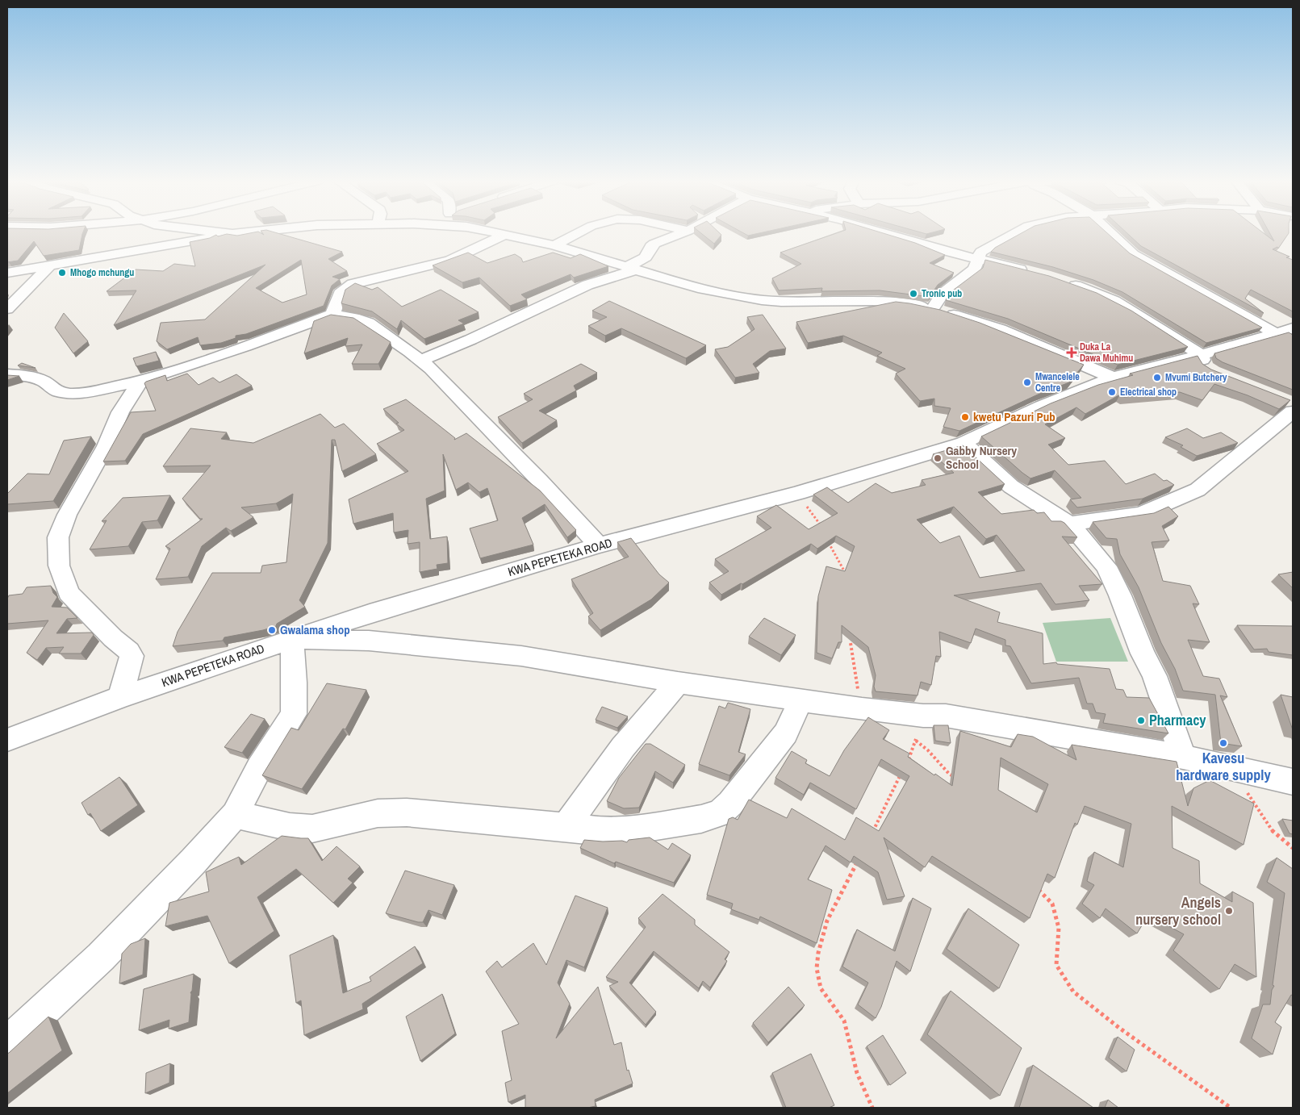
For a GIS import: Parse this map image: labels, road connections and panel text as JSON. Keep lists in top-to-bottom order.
{
  "streets": {
    "street": ["KWA PEPETEKA ROAD"]
  },
  "places": {
    "other": [
      "Mhogo mchungu",
      "Tronic pub",
      "Mvumi Butchery",
      "Mwancelele Centre",
      "Electrical shop",
      "kwetu Pazuri Pub",
      "Gabby Nursery School",
      "Gwalama shop",
      "Pharmacy",
      "Kavesu hardware supply",
      "Angels nursery school"
    ],
    "health": ["Duka La Dawa Muhimu"]
  }
}
